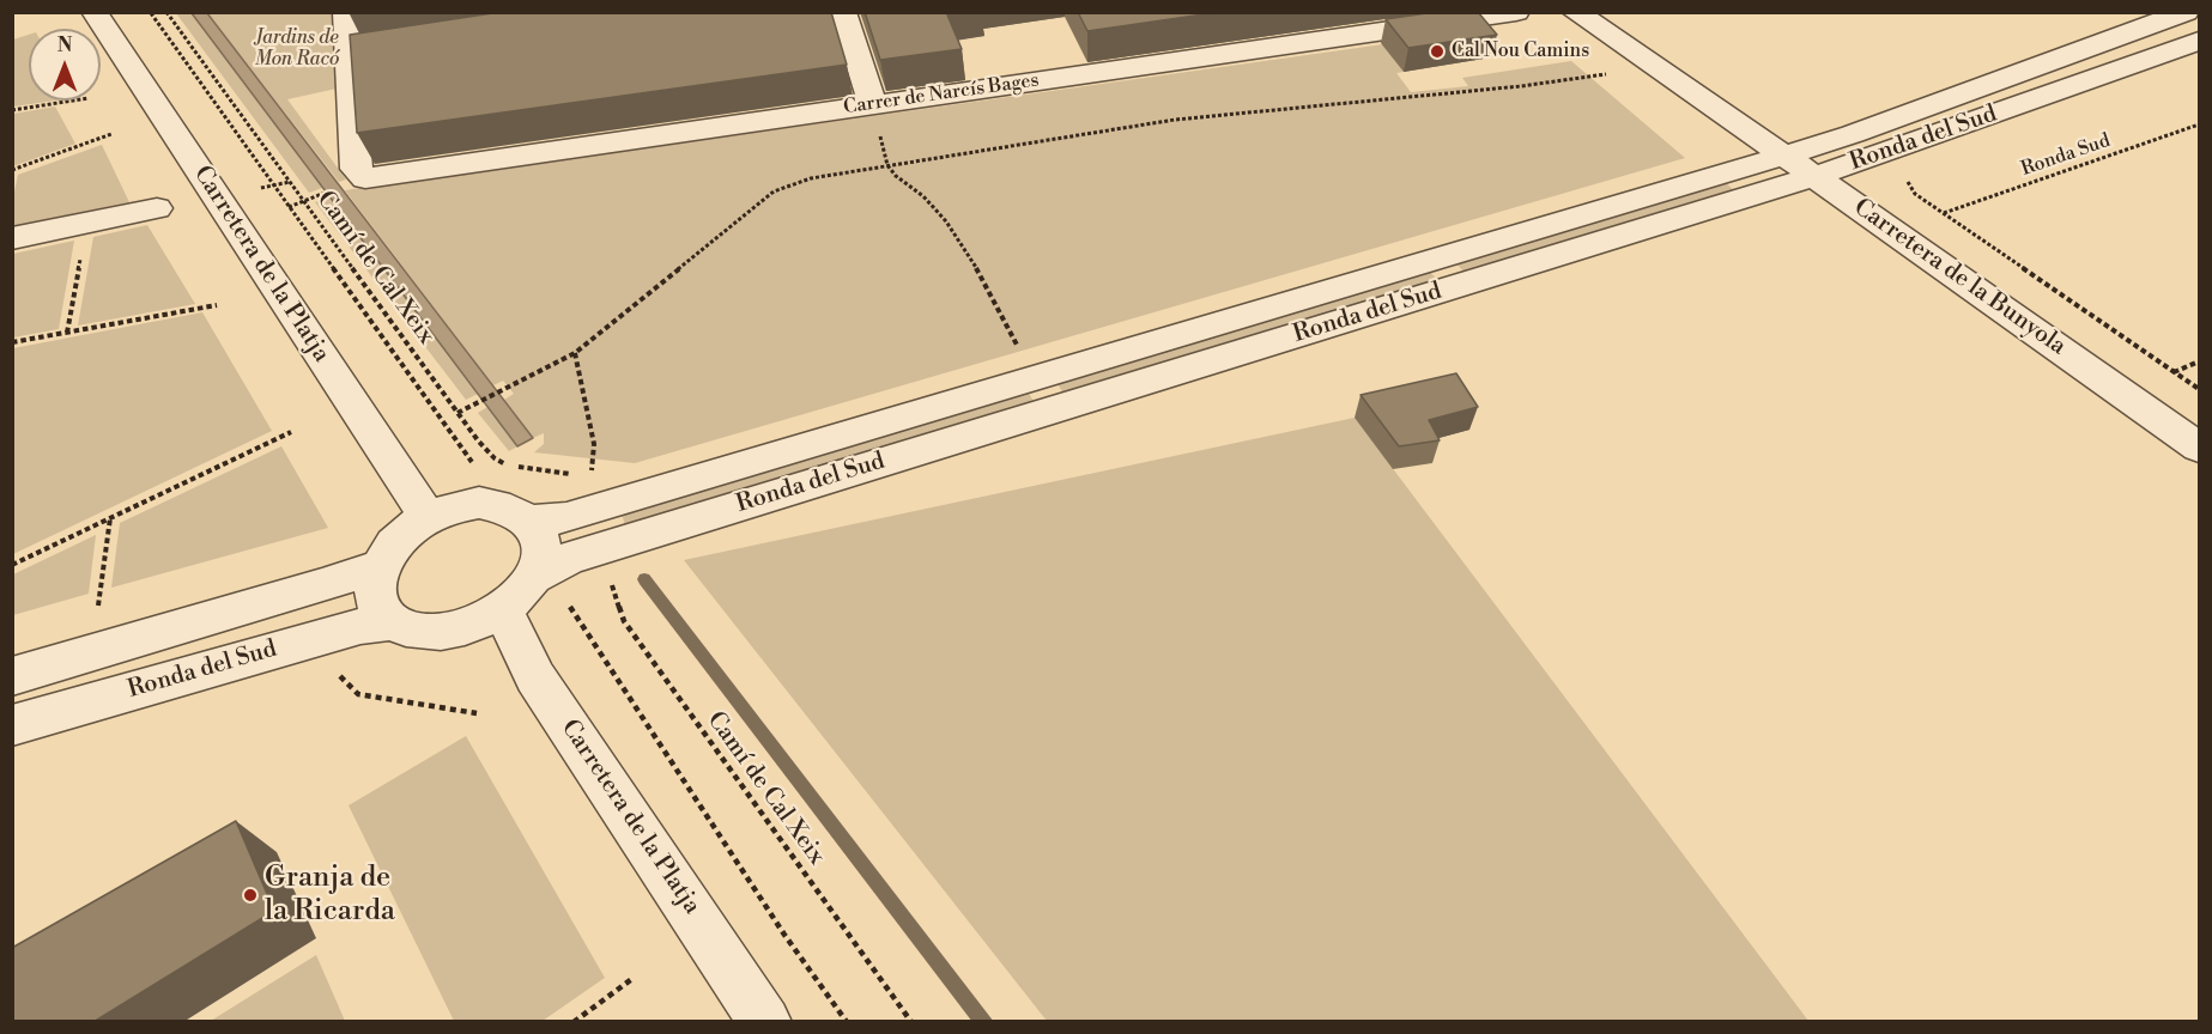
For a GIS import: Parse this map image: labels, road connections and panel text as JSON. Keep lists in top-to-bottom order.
{
  "streets": {
    "street": [
      "Carrer de Narcís Bages",
      "Ronda del Sud",
      "Carretera de la Platja",
      "Carretera de la Bunyola"
    ],
    "path": ["Ronda Sud", "Camí de Cal Xeix"]
  },
  "crossings": [
    ["Ronda del Sud", "Carretera de la Platja"],
    ["Ronda del Sud", "Carretera de la Bunyola"]
  ],
  "parks": ["Jardins de Mon Racó"],
  "places": ["Cal Nou Camins", "Granja de la Ricarda"],
  "north": "top"
}
